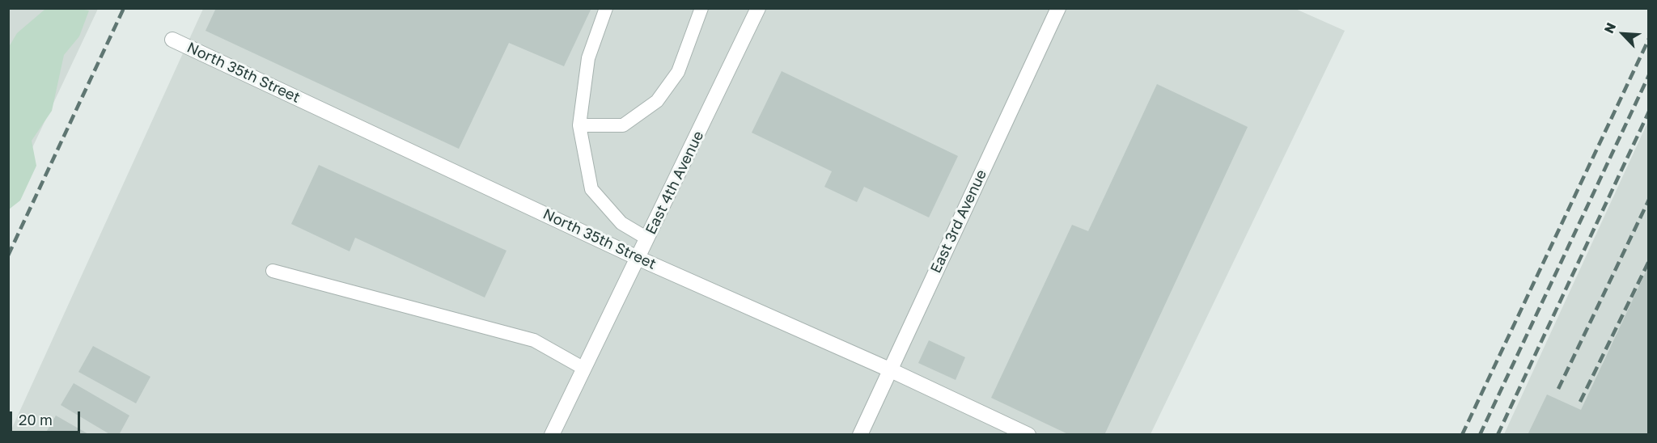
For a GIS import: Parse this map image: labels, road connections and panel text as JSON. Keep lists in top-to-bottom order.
{
  "streets": {
    "street": ["North 35th Street", "East 4th Avenue", "East 3rd Avenue"]
  },
  "crossings": [
    ["North 35th Street", "East 4th Avenue"],
    ["North 35th Street", "East 3rd Avenue"]
  ],
  "scale_bar": "20 m",
  "north": "top left"
}
